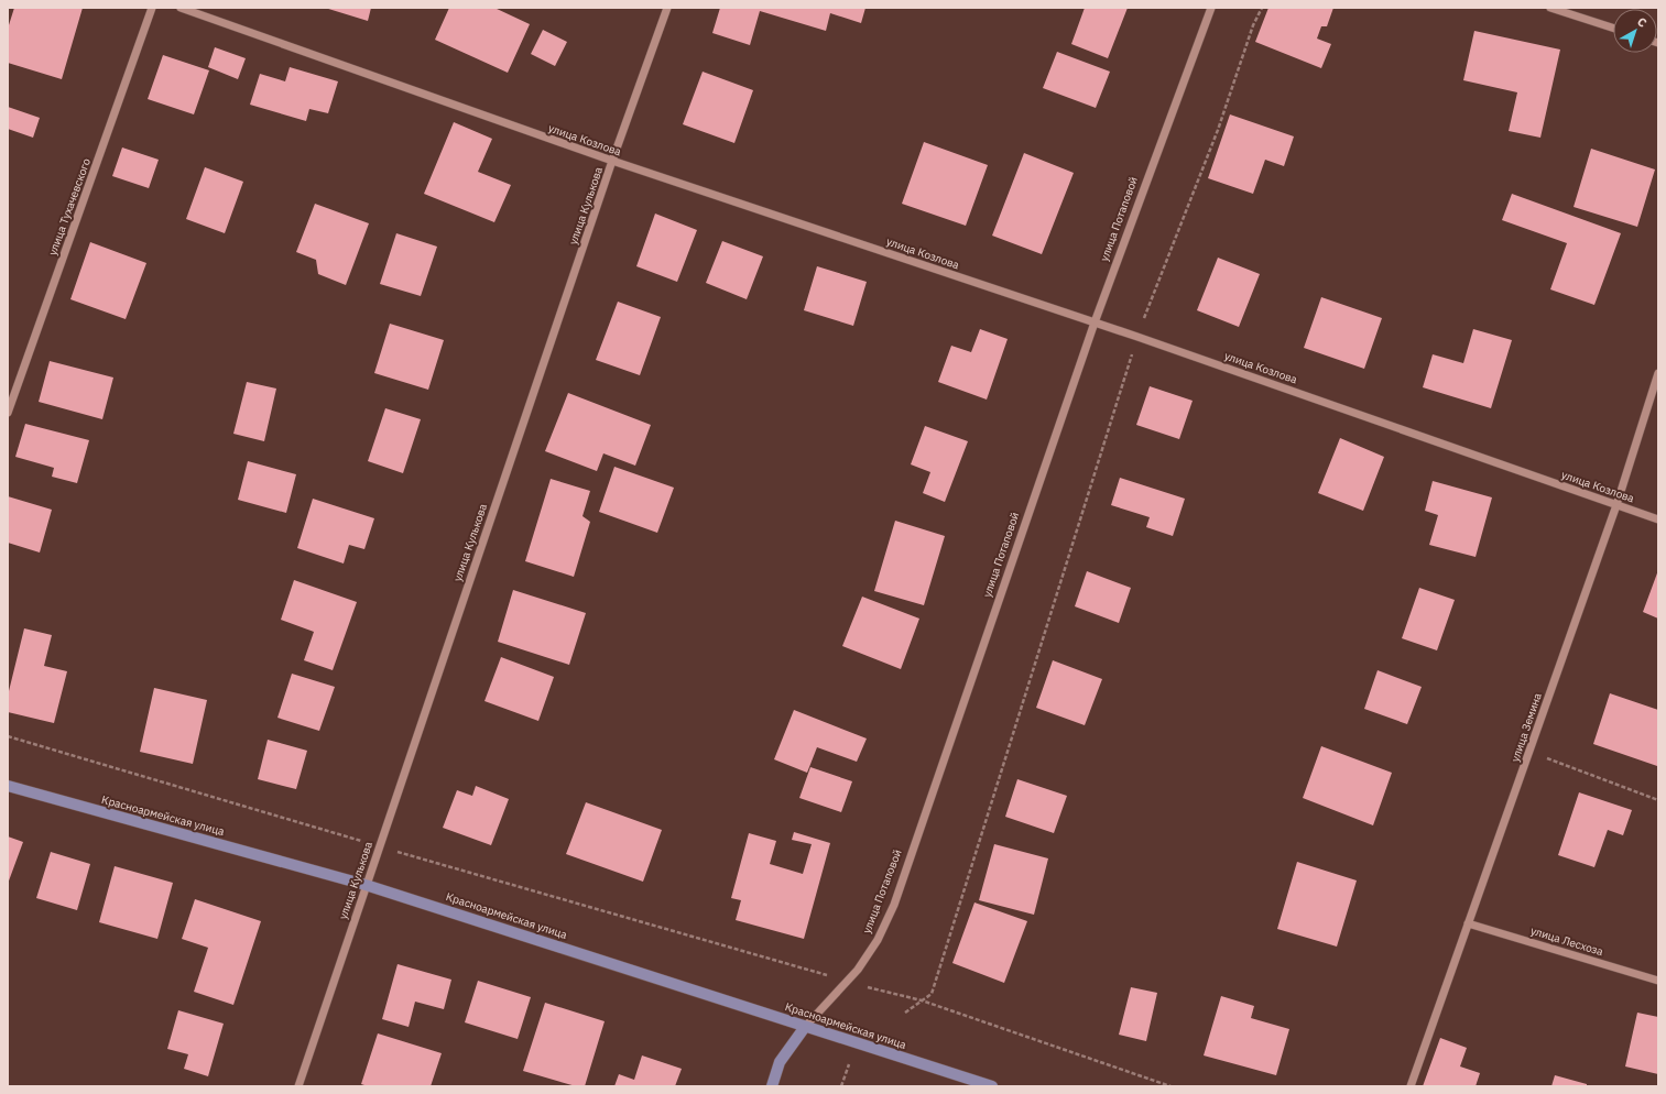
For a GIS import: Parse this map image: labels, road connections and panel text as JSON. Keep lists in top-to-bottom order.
{
  "streets": {
    "main road": ["улица Потаповой", "Красноармейская улица"],
    "street": [
      "улица Козлова",
      "улица Кулькова",
      "улица Тухачевского",
      "улица Земина",
      "улица Лесхоза"
    ]
  },
  "crossings": [
    ["улица Козлова", "улица Кулькова"],
    ["улица Козлова", "улица Потаповой"],
    ["улица Козлова", "улица Земина"],
    ["улица Кулькова", "Красноармейская улица"],
    ["улица Потаповой", "Красноармейская улица"],
    ["улица Земина", "улица Лесхоза"]
  ],
  "north": "top right"
}
